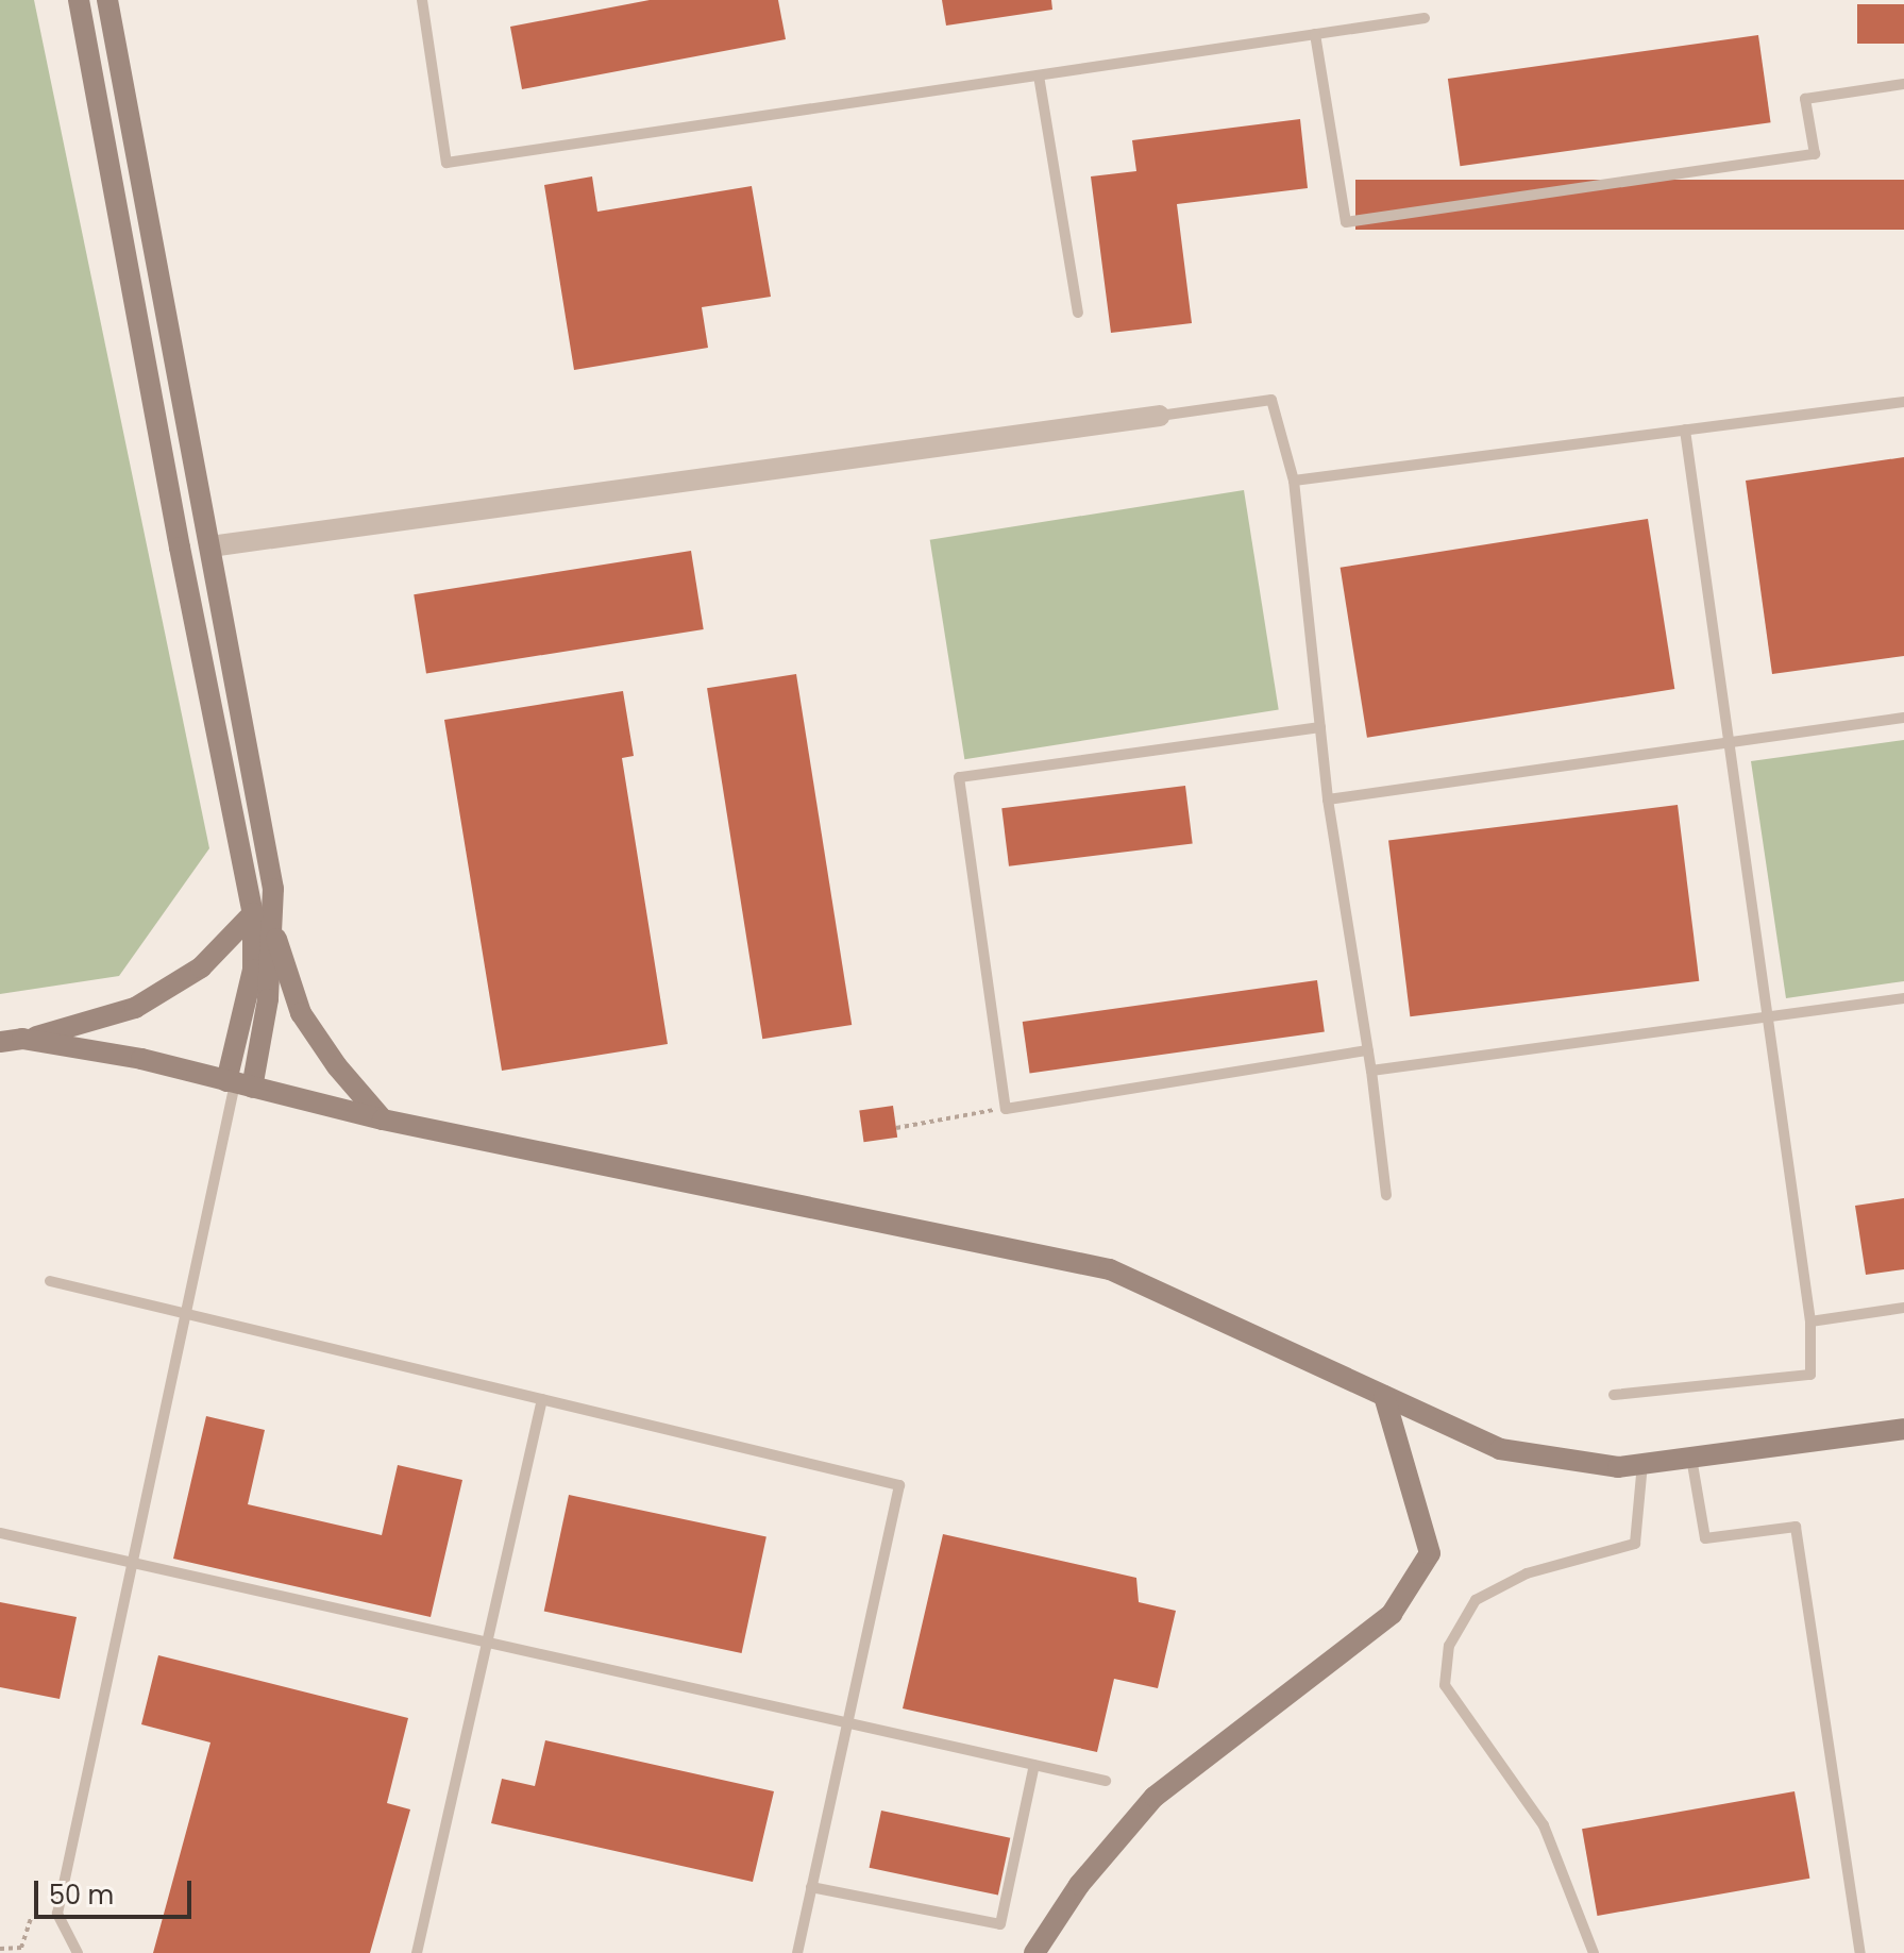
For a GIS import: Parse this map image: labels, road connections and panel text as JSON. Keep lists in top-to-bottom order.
{
  "scale_bar": "50 m"
}
